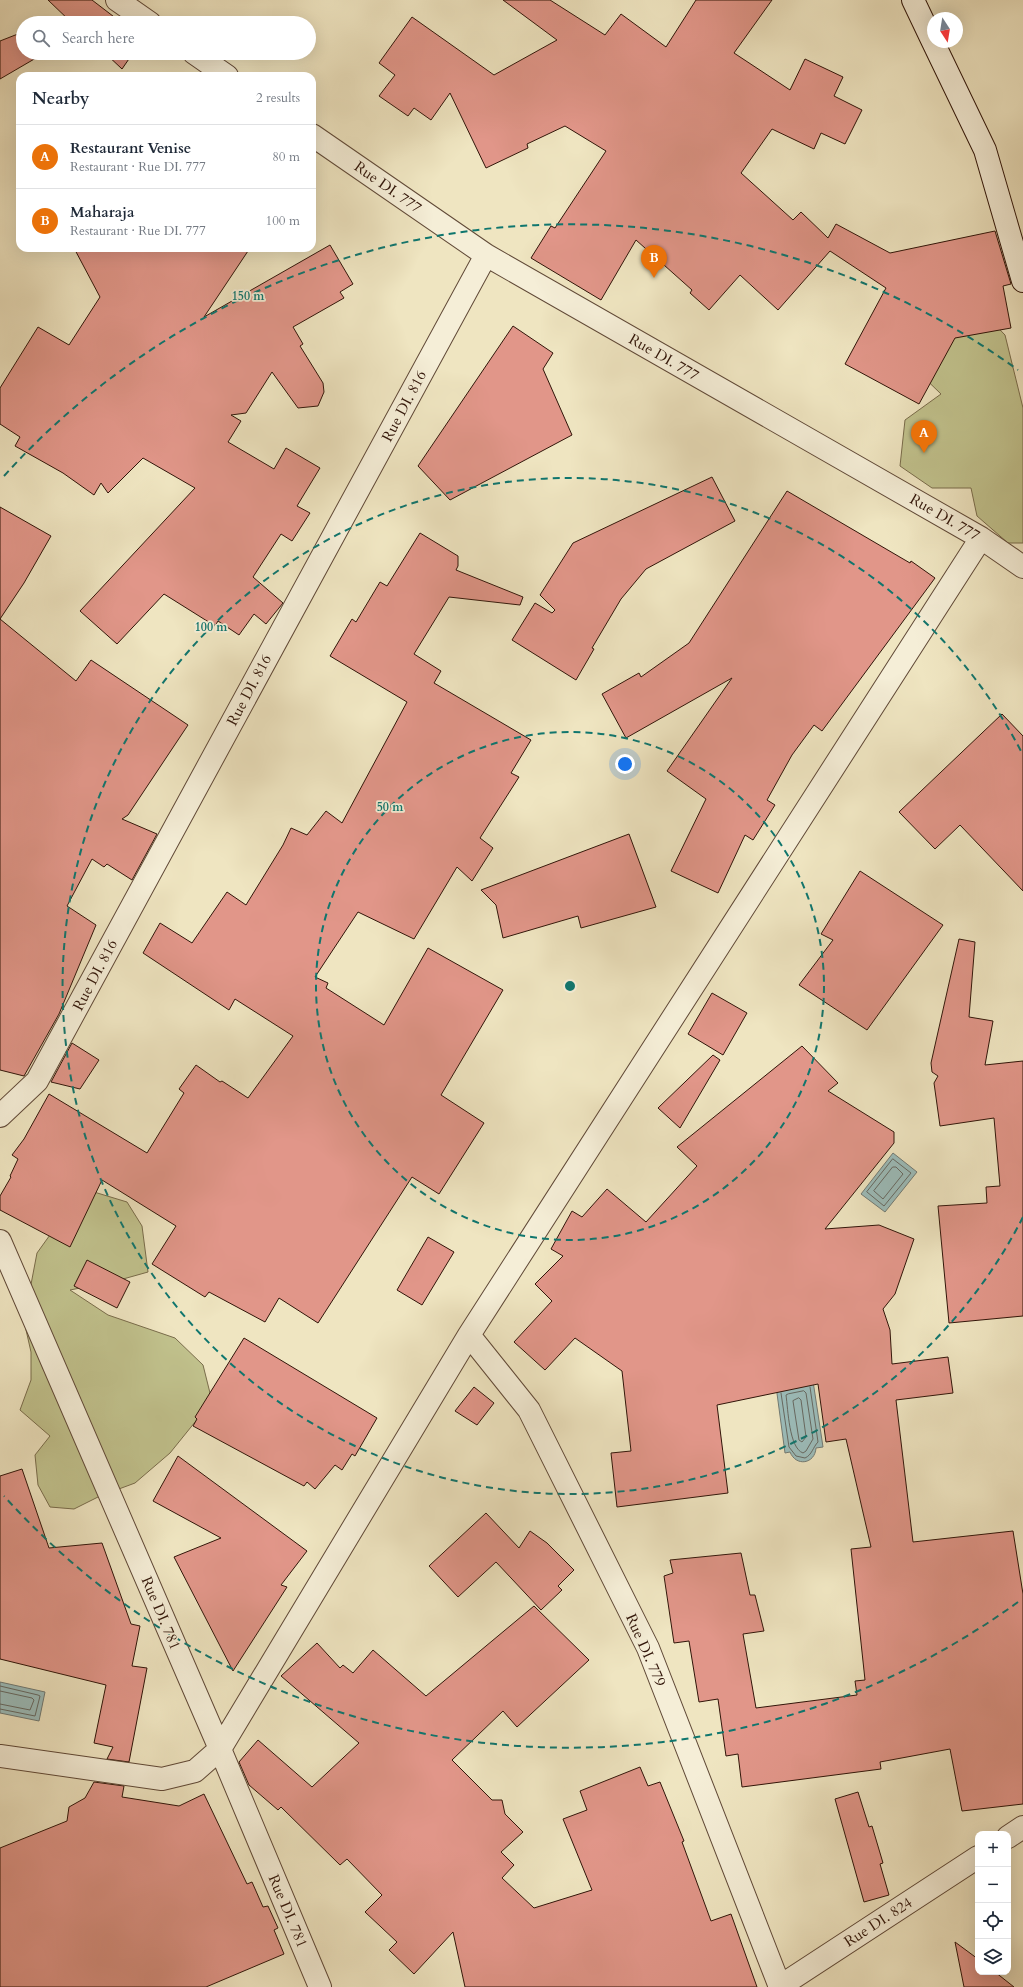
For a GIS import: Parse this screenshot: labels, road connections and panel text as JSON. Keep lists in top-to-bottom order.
{
  "streets": {
    "street": [
      "Rue DI. 777",
      "Rue DI. 816",
      "Rue DI. 781",
      "Rue DI. 779",
      "Rue DI. 824"
    ]
  },
  "crossings": [
    ["Rue DI. 777", "Rue DI. 816"],
    ["Rue DI. 779", "Rue DI. 824"]
  ],
  "north": "bottom",
  "page": {
    "search": "Search here",
    "heading": ["Nearby", "2 results"],
    "list": [
      {
        "mark": "A",
        "name": "Restaurant Venise",
        "note": "Restaurant · Rue DI. 777",
        "value": "80 m"
      },
      {
        "mark": "B",
        "name": "Maharaja",
        "note": "Restaurant · Rue DI. 777",
        "value": "100 m"
      }
    ],
    "pins": ["B", "A"],
    "map_buttons": ["+", "−"]
  },
  "rings": ["150 m", "100 m", "50 m"]
}
